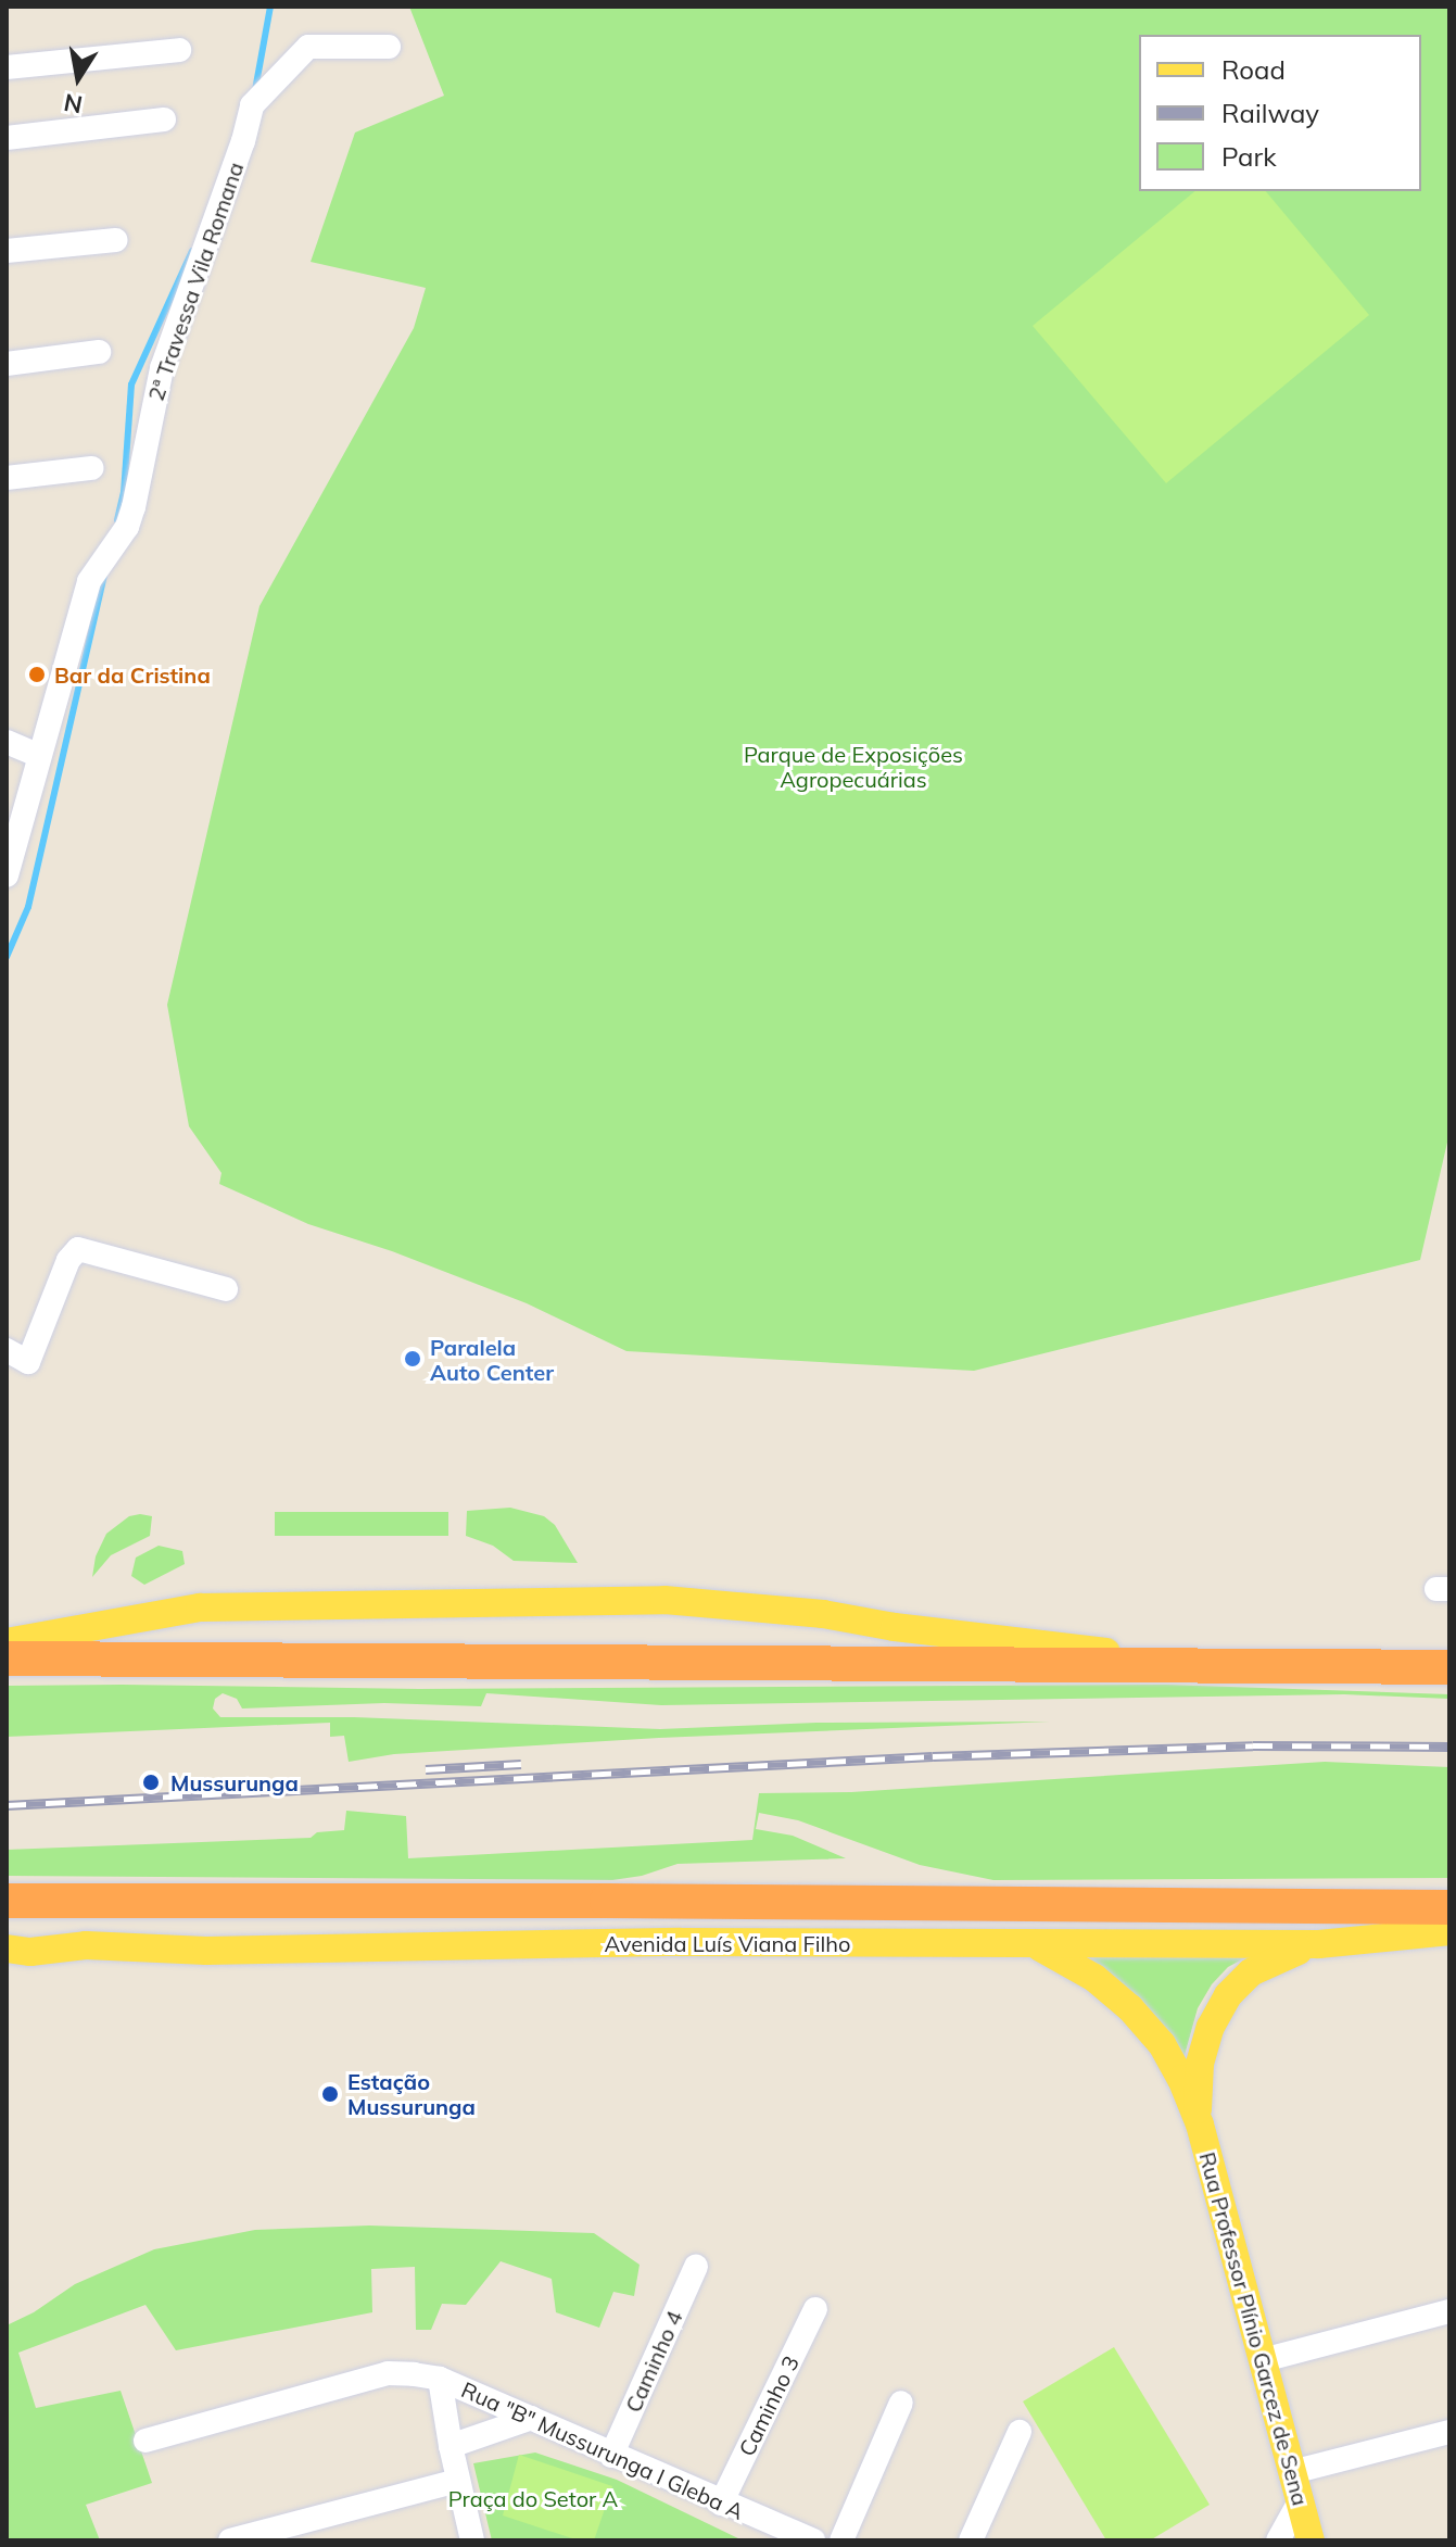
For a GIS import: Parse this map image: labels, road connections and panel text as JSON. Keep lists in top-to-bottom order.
{
  "streets": {
    "highway": ["Avenida Luís Viana Filho"],
    "main road": ["Rua Professor Plínio Garcez de Sena"],
    "street": [
      "2ª Travessa Vila Romana",
      "Caminho 4",
      "Caminho 3",
      "Rua \"B\" Mussurunga I Gleba A"
    ]
  },
  "crossings": [
    ["Avenida Luís Viana Filho", "Rua Professor Plínio Garcez de Sena"],
    ["Caminho 4", "Rua \"B\" Mussurunga I Gleba A"],
    ["Caminho 3", "Rua \"B\" Mussurunga I Gleba A"]
  ],
  "parks": ["Parque de Exposições Agropecuárias", "Praça do Setor A"],
  "places": [
    "Bar da Cristina",
    "Paralela Auto Center",
    "Mussurunga",
    "Estação Mussurunga"
  ],
  "legend": ["Road", "Railway", "Park"],
  "north": "bottom"
}
